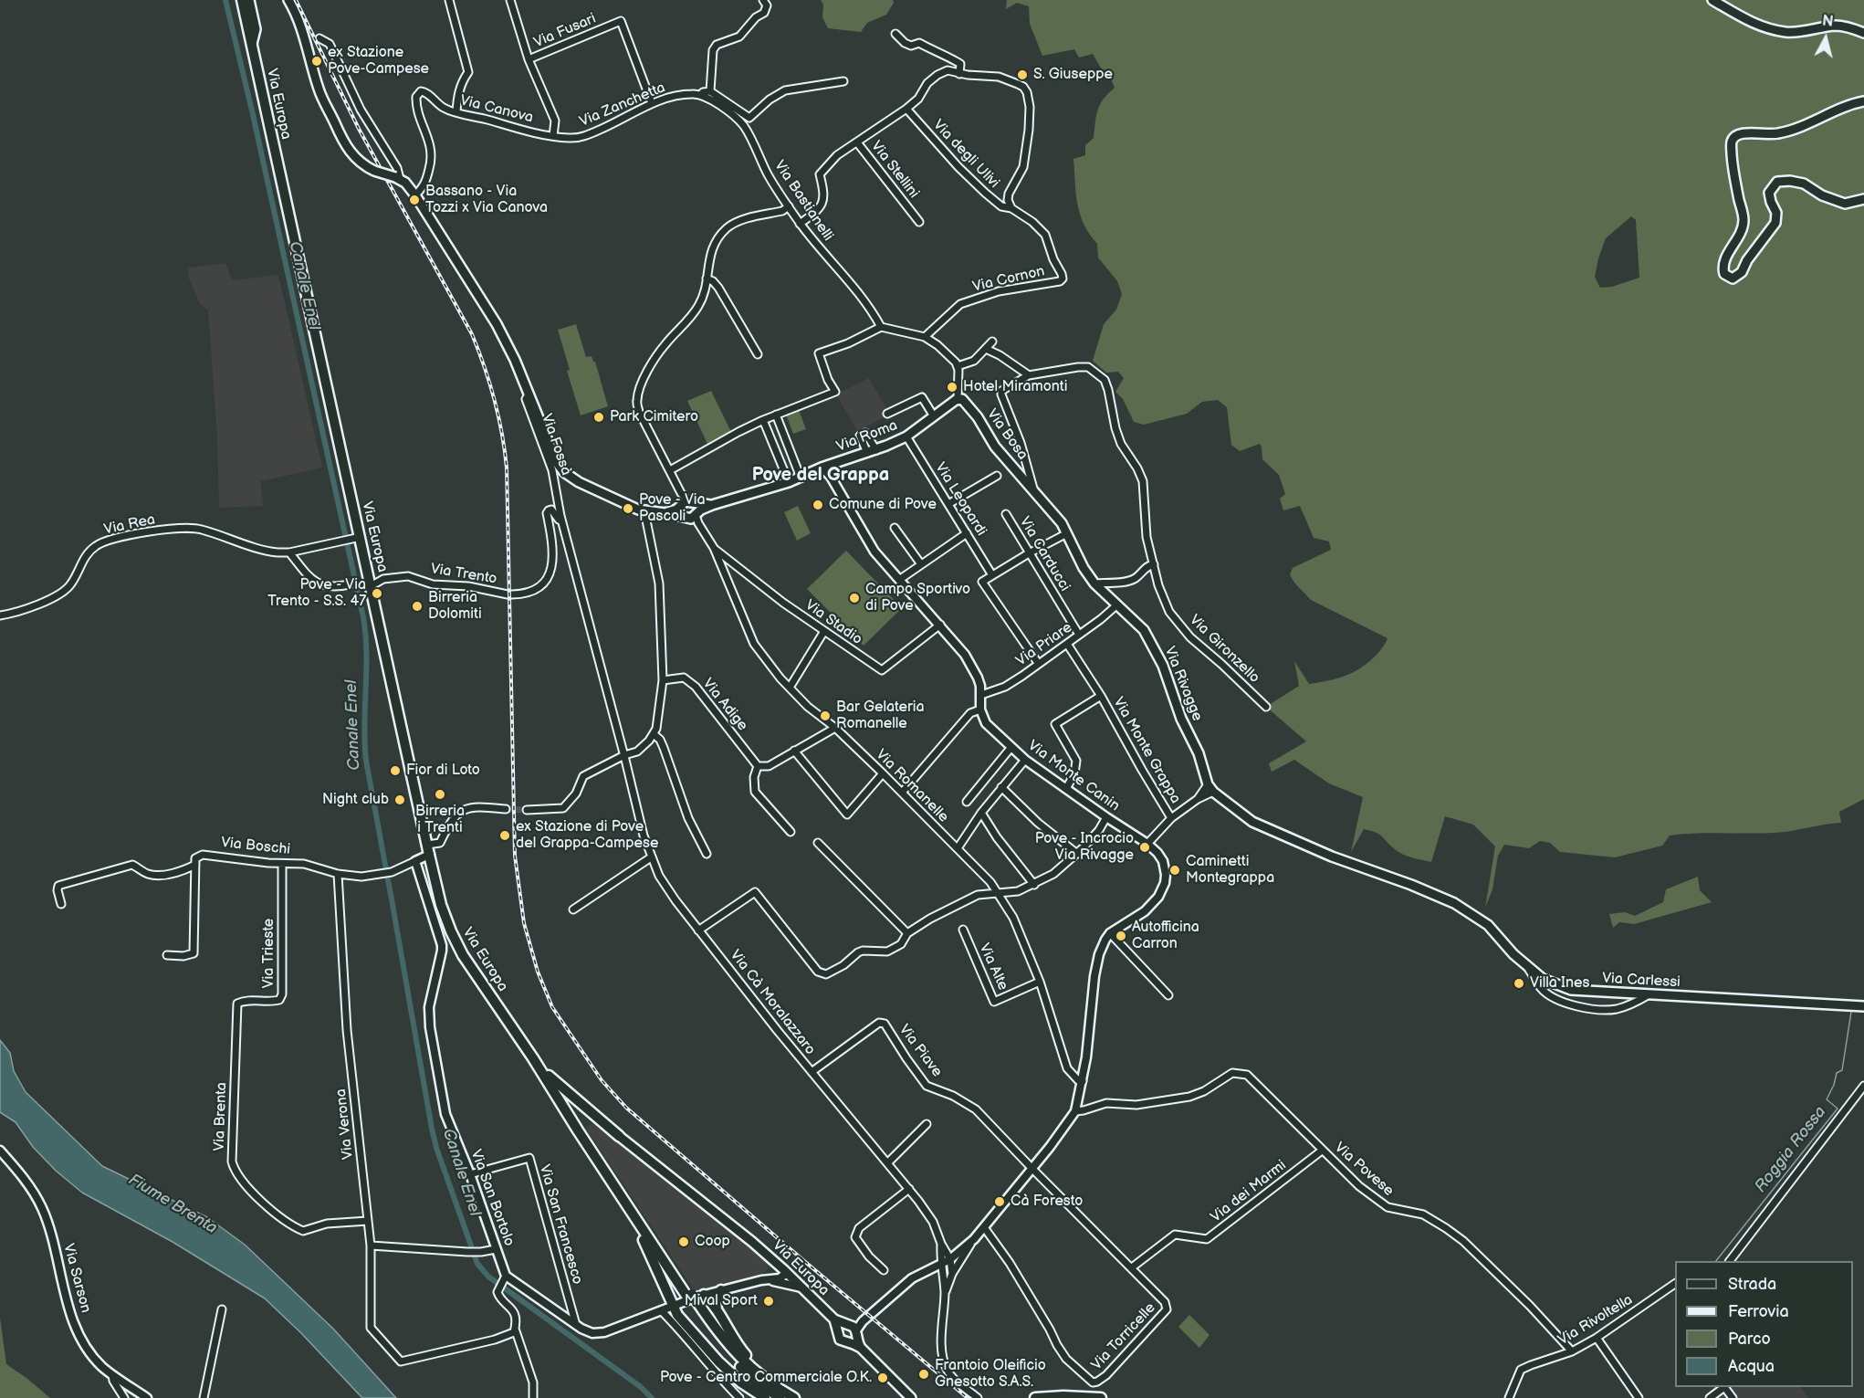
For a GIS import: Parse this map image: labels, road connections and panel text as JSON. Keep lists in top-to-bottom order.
{
  "streets": {
    "main road": [
      "Via Europa",
      "Via Bosa",
      "Via Roma",
      "Via Fossà",
      "Via Rivagge",
      "Via Carlessi"
    ],
    "street": [
      "Via Fusari",
      "Via Zanchetta",
      "Via Canova",
      "Via degli Ulivi",
      "Via Stellini",
      "Via Bastianelli",
      "Via Cornon",
      "Via Leopardi",
      "Via Rea",
      "Via Carducci",
      "Via Trento",
      "Via Stadio",
      "Via Priare",
      "Via Gironzello",
      "Via Adige",
      "Via Monte Grappa",
      "Via Monte Canin",
      "Via Romanelle",
      "Via Boschi",
      "Via Trieste",
      "Via Alte",
      "Via Cà Moralazzaro",
      "Via Piave",
      "Via Brenta",
      "Via Verona",
      "Via Povese",
      "Via dei Marmi",
      "Via San Bortolo",
      "Via San Francesco",
      "Via Sarson",
      "Via Rivoltella",
      "Via Torricelle"
    ]
  },
  "crossings": [
    ["Via Fusari", "Via Zanchetta"],
    ["Via Europa", "Via Rea"],
    ["Via Europa", "Via Boschi"],
    ["Via Zanchetta", "Via Canova"],
    ["Via Zanchetta", "Via Bastianelli"],
    ["Via Canova", "Via Fossà"],
    ["Via degli Ulivi", "Via Cornon"],
    ["Via Stellini", "Via Bastianelli"],
    ["Via Bosa", "Via Roma"],
    ["Via Bosa", "Via Gironzello"],
    ["Via Bosa", "Via Rivagge"],
    ["Via Roma", "Via Leopardi"],
    ["Via Roma", "Via Romanelle"],
    ["Via Fossà", "Via Trento"],
    ["Via Fossà", "Via Cà Moralazzaro"],
    ["Via Carducci", "Via Priare"],
    ["Via Stadio", "Via Romanelle"],
    ["Via Priare", "Via Rivagge"],
    ["Via Priare", "Via Monte Grappa"],
    ["Via Rivagge", "Via Carlessi"],
    ["Via Monte Grappa", "Via Monte Canin"],
    ["Via Romanelle", "Via Alte"],
    ["Via Boschi", "Via Trieste"],
    ["Via Boschi", "Via Verona"],
    ["Via Boschi", "Via San Bortolo"],
    ["Via Trieste", "Via Brenta"],
    ["Via Cà Moralazzaro", "Via Piave"],
    ["Via Piave", "Via Torricelle"],
    ["Via Brenta", "Via Verona"],
    ["Via Povese", "Via dei Marmi"],
    ["Via Povese", "Via Rivoltella"],
    ["Via dei Marmi", "Via Torricelle"],
    ["Via San Bortolo", "Via San Francesco"]
  ],
  "districts": ["Pove del Grappa"],
  "water": ["Canale Enel", "Roggia Rossa", "Fiume Brenta"],
  "places": [
    "ex Stazione Pove-Campese",
    "S. Giuseppe",
    "Bassano - Via Tozzi x Via Canova",
    "Hotel Miramonti",
    "Park Cimitero",
    "Comune di Pove",
    "Pove - Via Pascoli",
    "Pove - Via Trento - S.S. 47",
    "Campo Sportivo di Pove",
    "Birreria Dolomiti",
    "Bar Gelateria Romanelle",
    "Fior di Loto",
    "Birreria i Trenti",
    "Night club",
    "ex Stazione di Pove del Grappa-Campese",
    "Pove - Incrocio Via Rivagge",
    "Caminetti Montegrappa",
    "Autofficina Carron",
    "Villa Ines",
    "Cà Foresto",
    "Coop",
    "Mival Sport",
    "Frantoio Oleificio Gnesotto S.A.S.",
    "Pove - Centro Commerciale O.K."
  ],
  "legend": [
    "Strada",
    "Ferrovia",
    "Parco",
    "Acqua"
  ],
  "north": "top"
}
